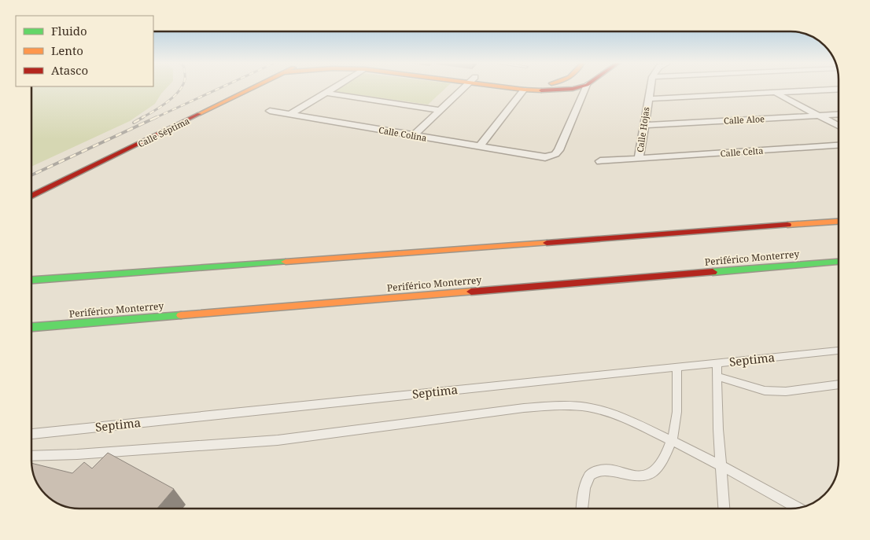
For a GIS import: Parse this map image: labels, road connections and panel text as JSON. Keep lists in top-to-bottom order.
{
  "streets": {
    "main road": ["Calle Séptima", "Periférico Monterrey"],
    "street": [
      "Calle Aloe",
      "Calle Hojas",
      "Calle Colina",
      "Calle Celta"
    ],
    "lane": ["Septima"]
  },
  "crossings": [
    ["Calle Aloe", "Calle Hojas"],
    ["Calle Hojas", "Calle Celta"]
  ],
  "legend": ["Fluido", "Lento", "Atasco"]
}
